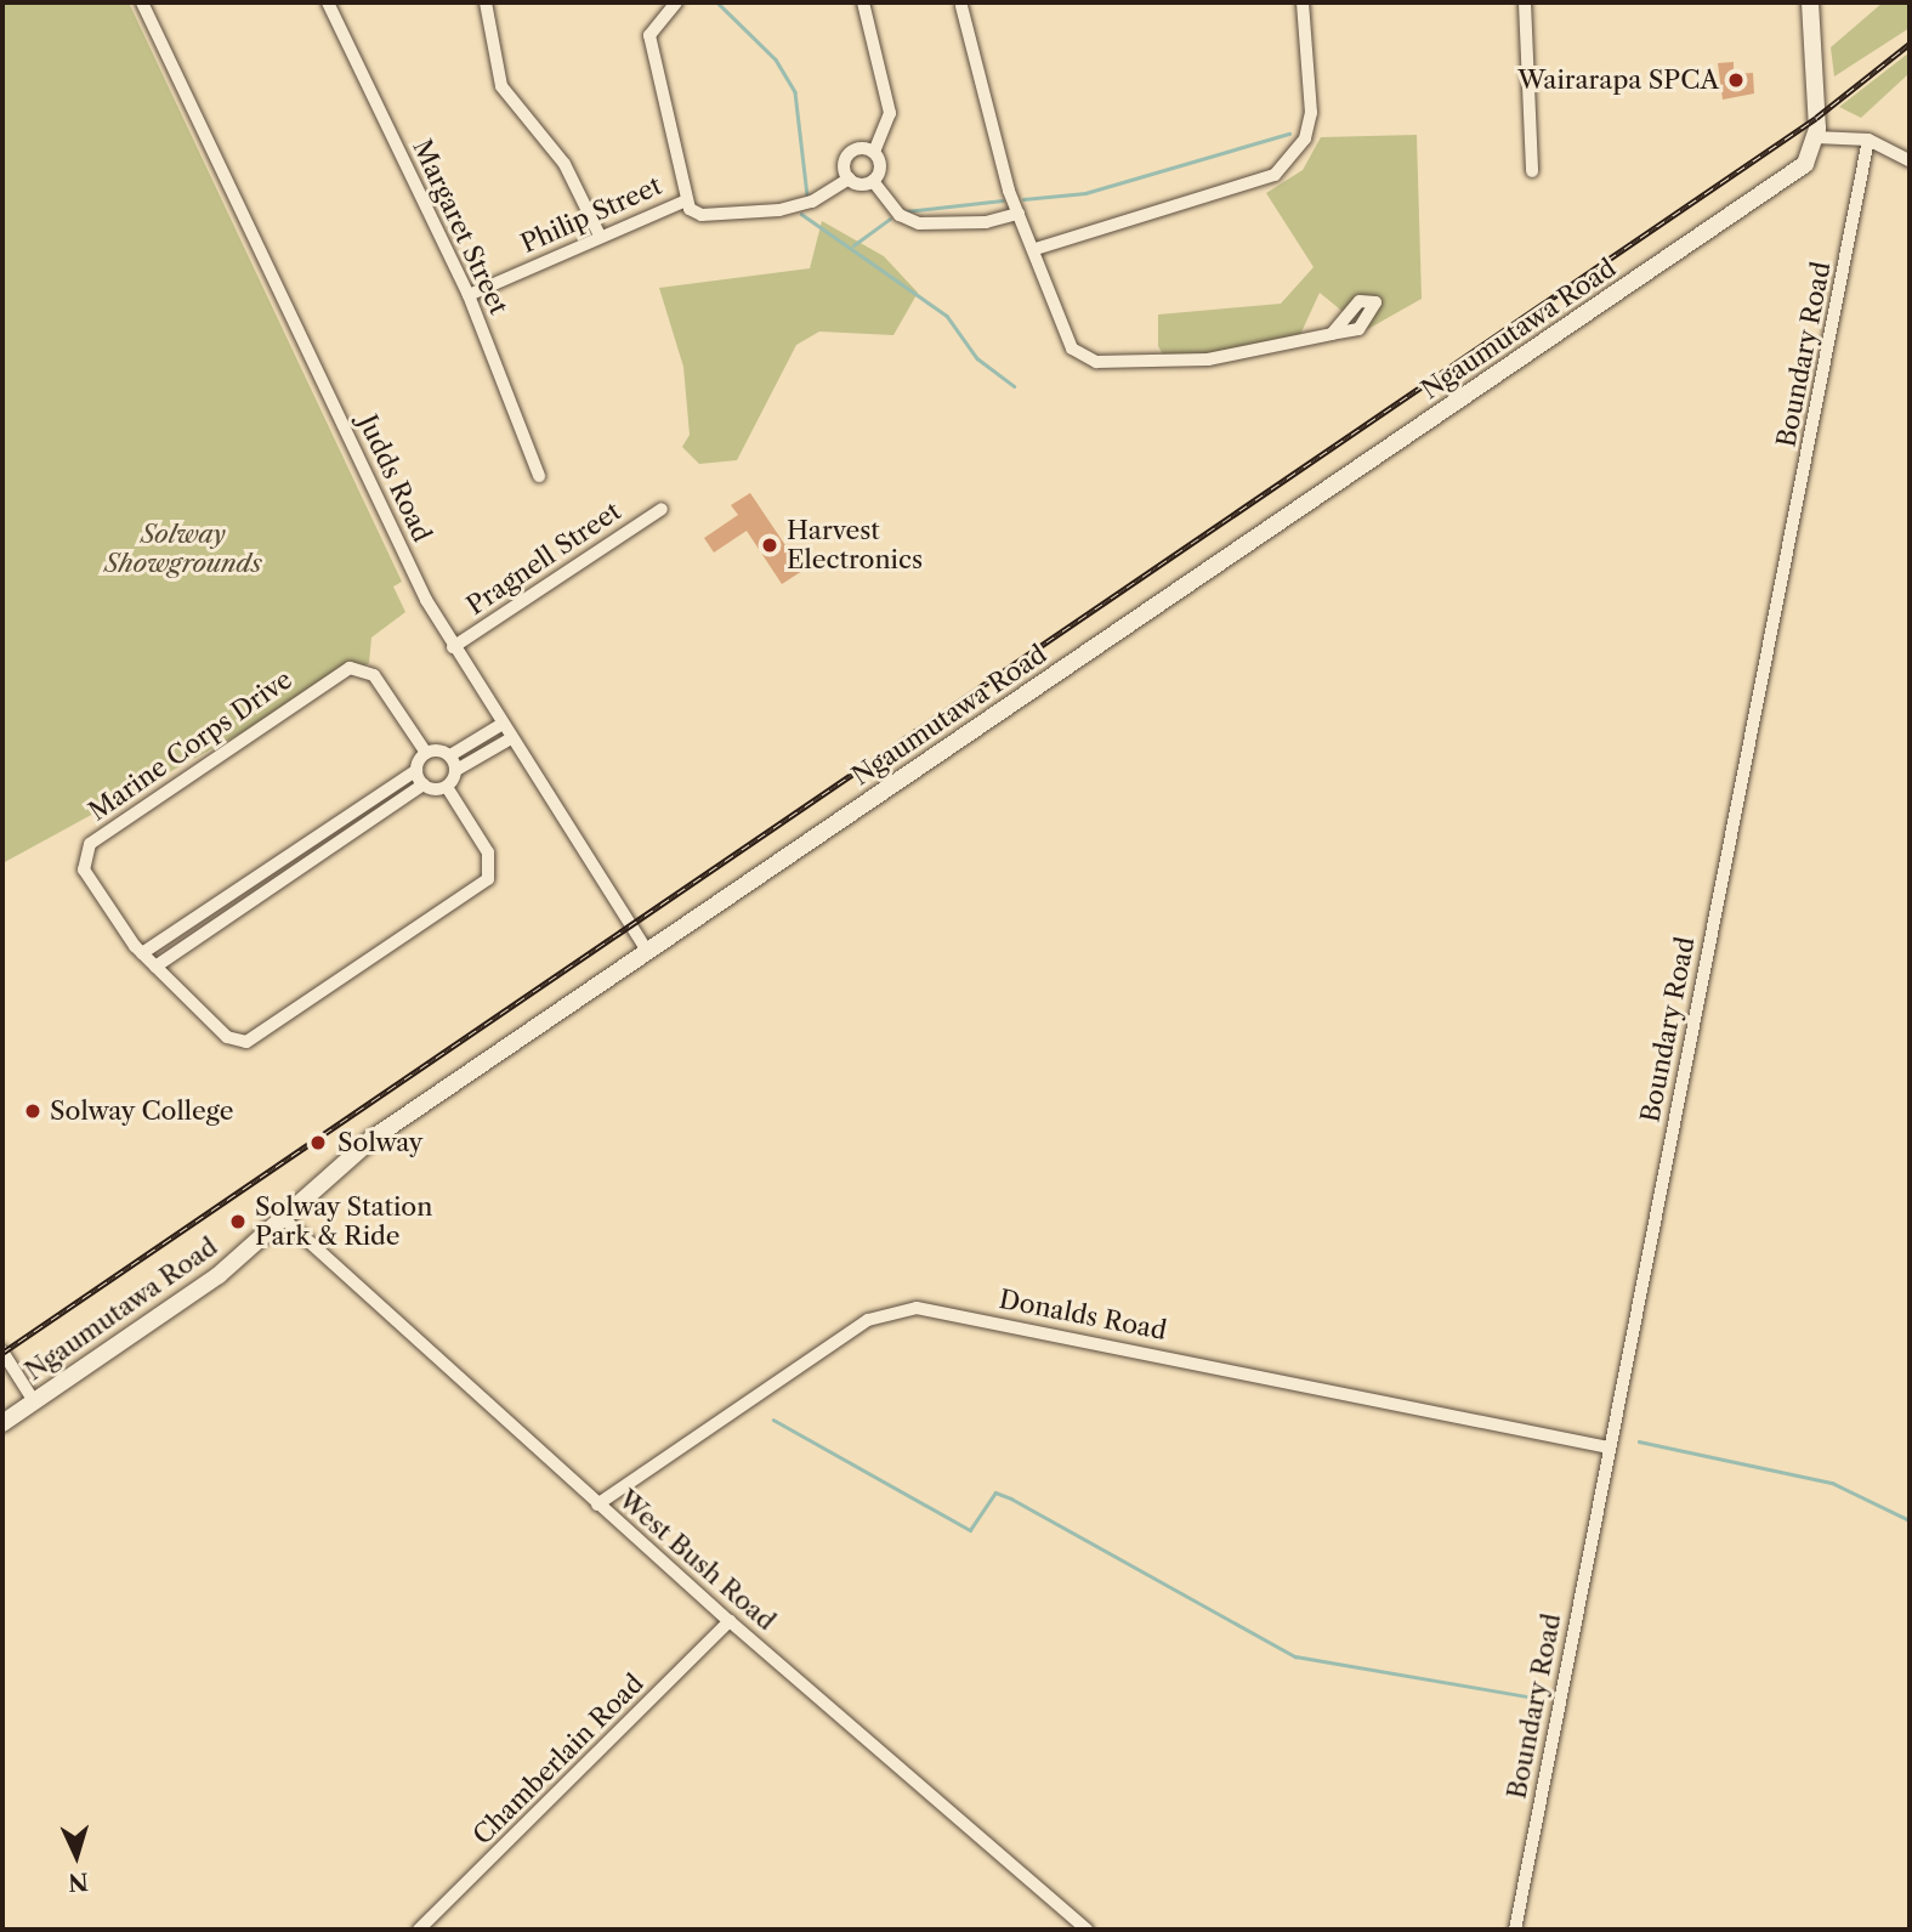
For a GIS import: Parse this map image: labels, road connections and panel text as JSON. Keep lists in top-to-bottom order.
{
  "streets": {
    "main road": ["Ngaumutawa Road"],
    "street": [
      "Philip Street",
      "Margaret Street",
      "Boundary Road",
      "Judds Road",
      "Pragnell Street",
      "Marine Corps Drive",
      "Donalds Road",
      "West Bush Road",
      "Chamberlain Road"
    ]
  },
  "crossings": [
    ["Philip Street", "Margaret Street"],
    ["Ngaumutawa Road", "Judds Road"],
    ["Ngaumutawa Road", "West Bush Road"],
    ["Boundary Road", "Donalds Road"],
    ["Judds Road", "Pragnell Street"],
    ["Donalds Road", "West Bush Road"],
    ["West Bush Road", "Chamberlain Road"]
  ],
  "parks": ["Solway Showgrounds"],
  "places": [
    "Wairarapa SPCA",
    "Harvest Electronics",
    "Solway College",
    "Solway",
    "Solway Station Park & Ride"
  ],
  "north": "bottom"
}
